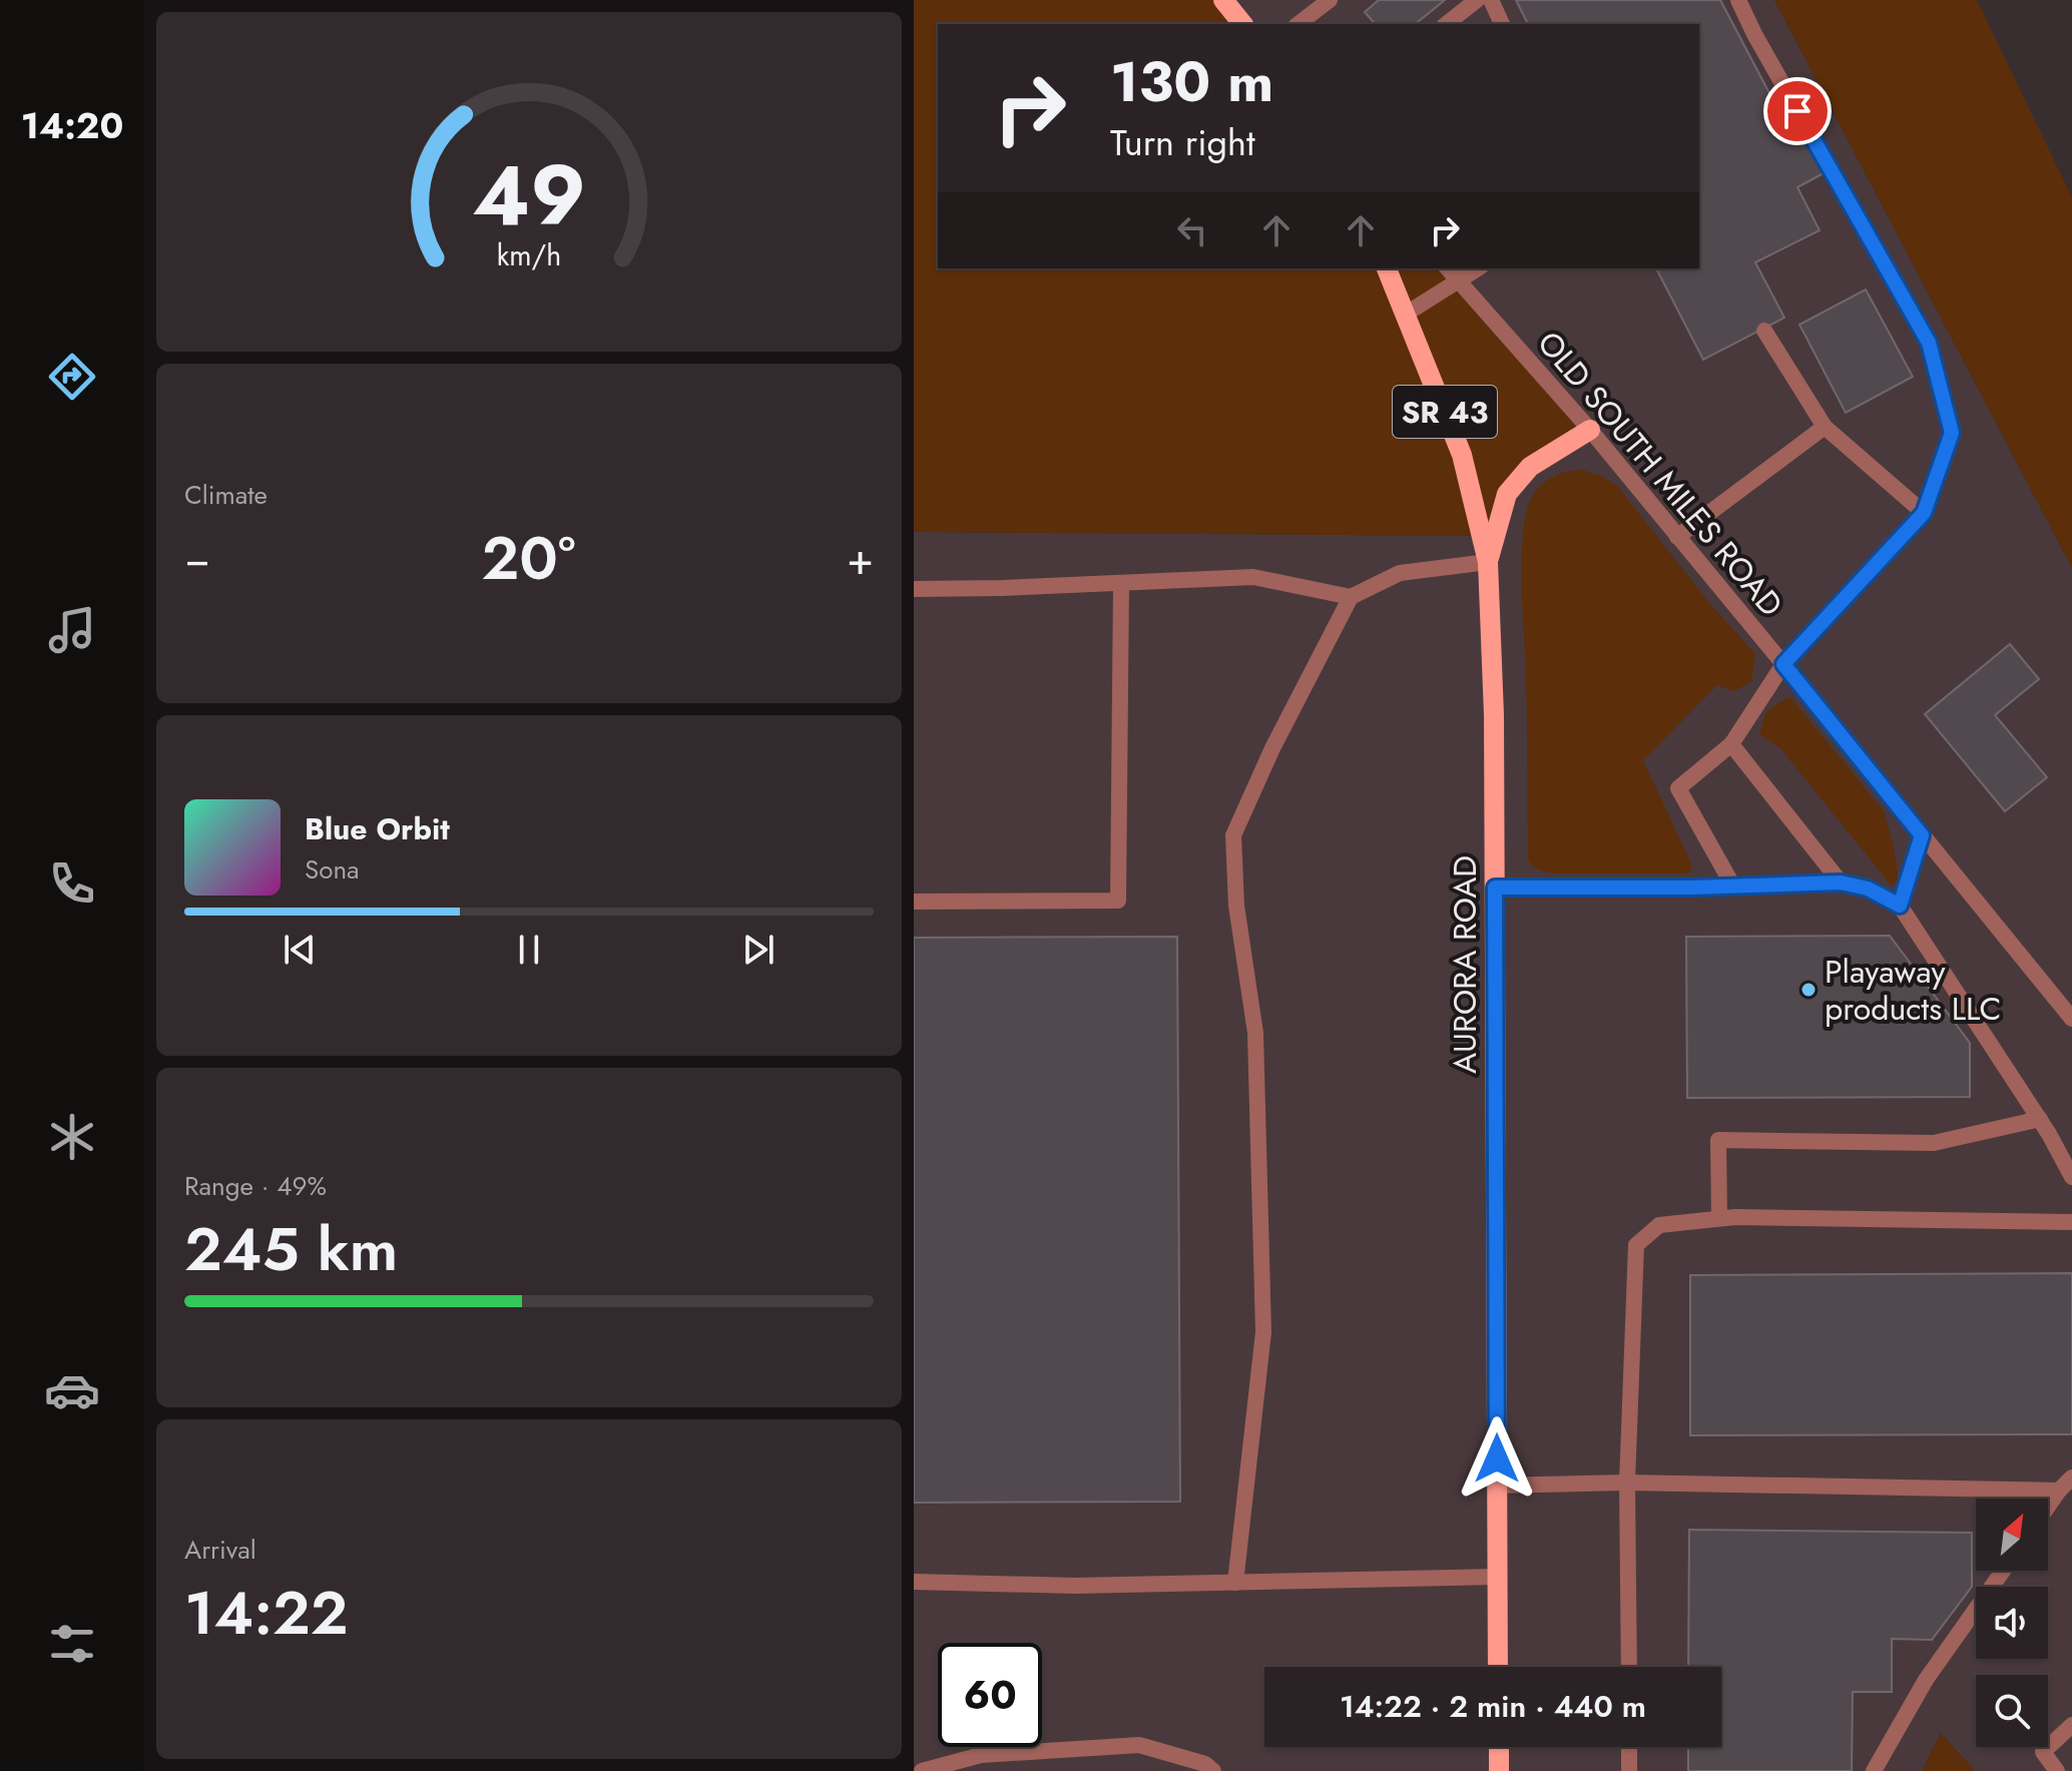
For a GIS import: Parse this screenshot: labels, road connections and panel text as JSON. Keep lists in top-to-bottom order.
{
  "streets": {
    "main road": ["SR 43", "AURORA ROAD"],
    "street": ["OLD SOUTH MILES ROAD"]
  },
  "places": ["Playaway products LLC"],
  "north": "top right",
  "page": {
    "tabs": "14:20",
    "turn": ["130 m", "Turn right"],
    "tile": [
      "Climate",
      ["Range · 49%", "245 km"],
      ["Arrival", "14:22"]
    ],
    "heat": ["−", "20°", "+"],
    "song": ["Blue Orbit", "Sona"],
    "limit": "60",
    "trip": "14:22 · 2 min · 440 m",
    "gauge": ["49", "km/h"]
  }
}
